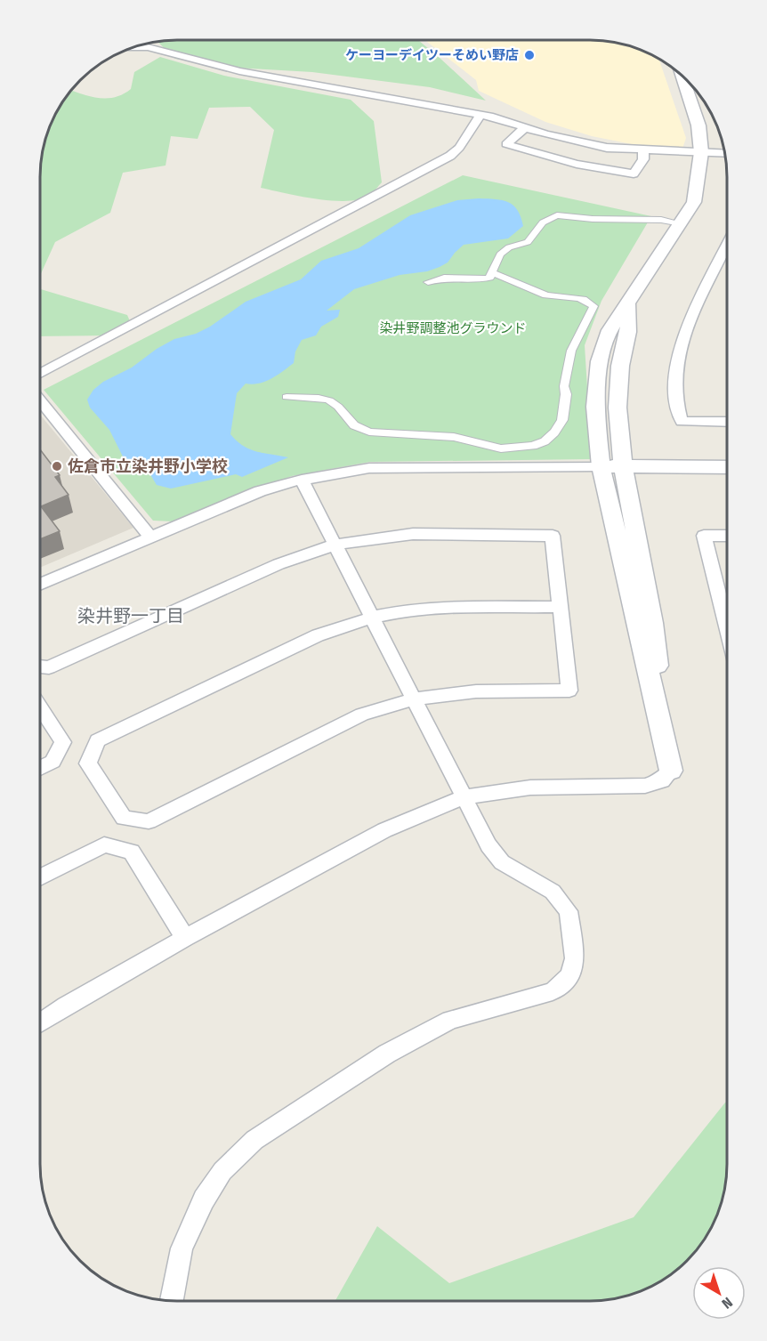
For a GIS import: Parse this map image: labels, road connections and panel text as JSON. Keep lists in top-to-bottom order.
{
  "districts": ["染井野一丁目"],
  "parks": ["染井野調整池グラウンド"],
  "places": ["ケーヨーデイツーそめい野店", "佐倉市立染井野小学校"],
  "north": "bottom right"
}
